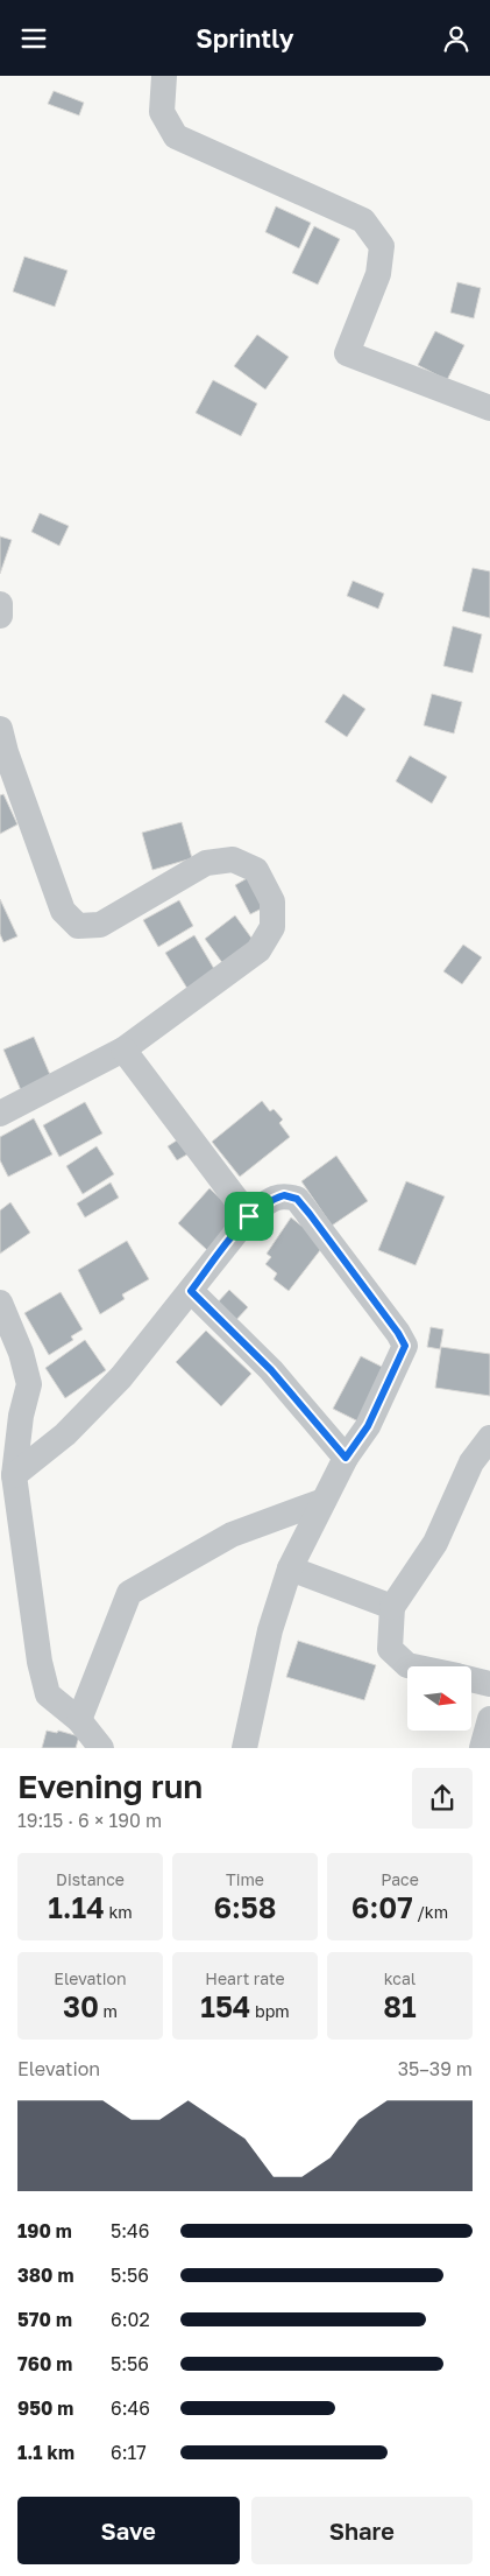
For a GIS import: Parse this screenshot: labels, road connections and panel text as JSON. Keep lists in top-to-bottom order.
{
  "north": "right",
  "page": {
    "header": "Sprintly",
    "heading": ["Evening run", "19:15 · 6 × 190 m"],
    "stats": [
      ["Distance", "1.14 km"],
      ["Time", "6:58"],
      ["Pace", "6:07 /km"],
      ["Elevation", "30 m"],
      ["Heart rate", "154 bpm"],
      ["kcal", "81"]
    ],
    "chart": ["Elevation", "35–39 m"],
    "list": [
      {
        "name": "190 m",
        "note": "5:46"
      },
      {
        "name": "380 m",
        "note": "5:56"
      },
      {
        "name": "570 m",
        "note": "6:02"
      },
      {
        "name": "760 m",
        "note": "5:56"
      },
      {
        "name": "950 m",
        "note": "6:46"
      },
      {
        "name": "1.1 km",
        "note": "6:17"
      }
    ],
    "buttons": ["Save", "Share"]
  }
}
